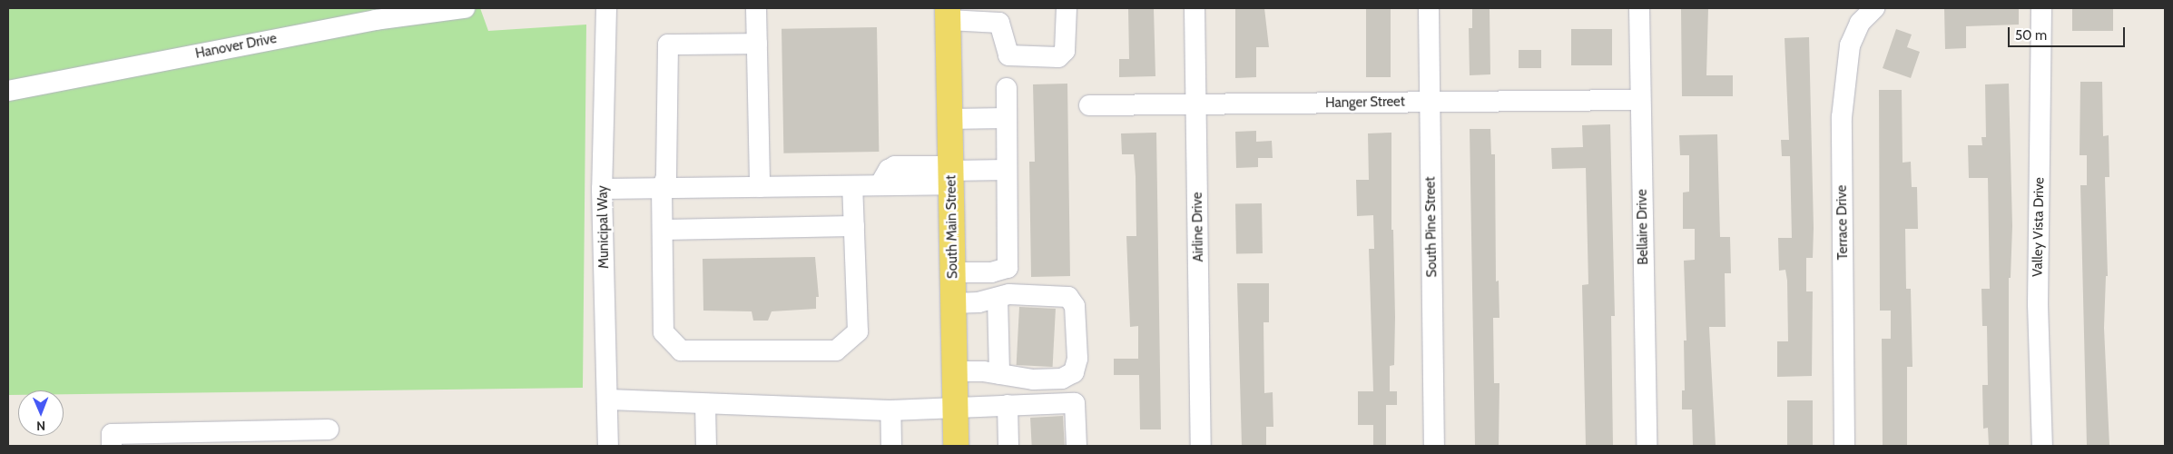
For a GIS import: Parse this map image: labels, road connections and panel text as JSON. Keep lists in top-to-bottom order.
{
  "streets": {
    "main road": ["South Main Street"],
    "street": [
      "Hanover Drive",
      "Hanger Street",
      "Terrace Drive",
      "Municipal Way",
      "Airline Drive",
      "South Pine Street",
      "Bellaire Drive",
      "Valley Vista Drive"
    ]
  },
  "crossings": [
    ["Hanger Street", "Airline Drive"],
    ["Hanger Street", "South Pine Street"],
    ["Hanger Street", "Bellaire Drive"]
  ],
  "scale_bar": "50 m",
  "north": "bottom"
}
